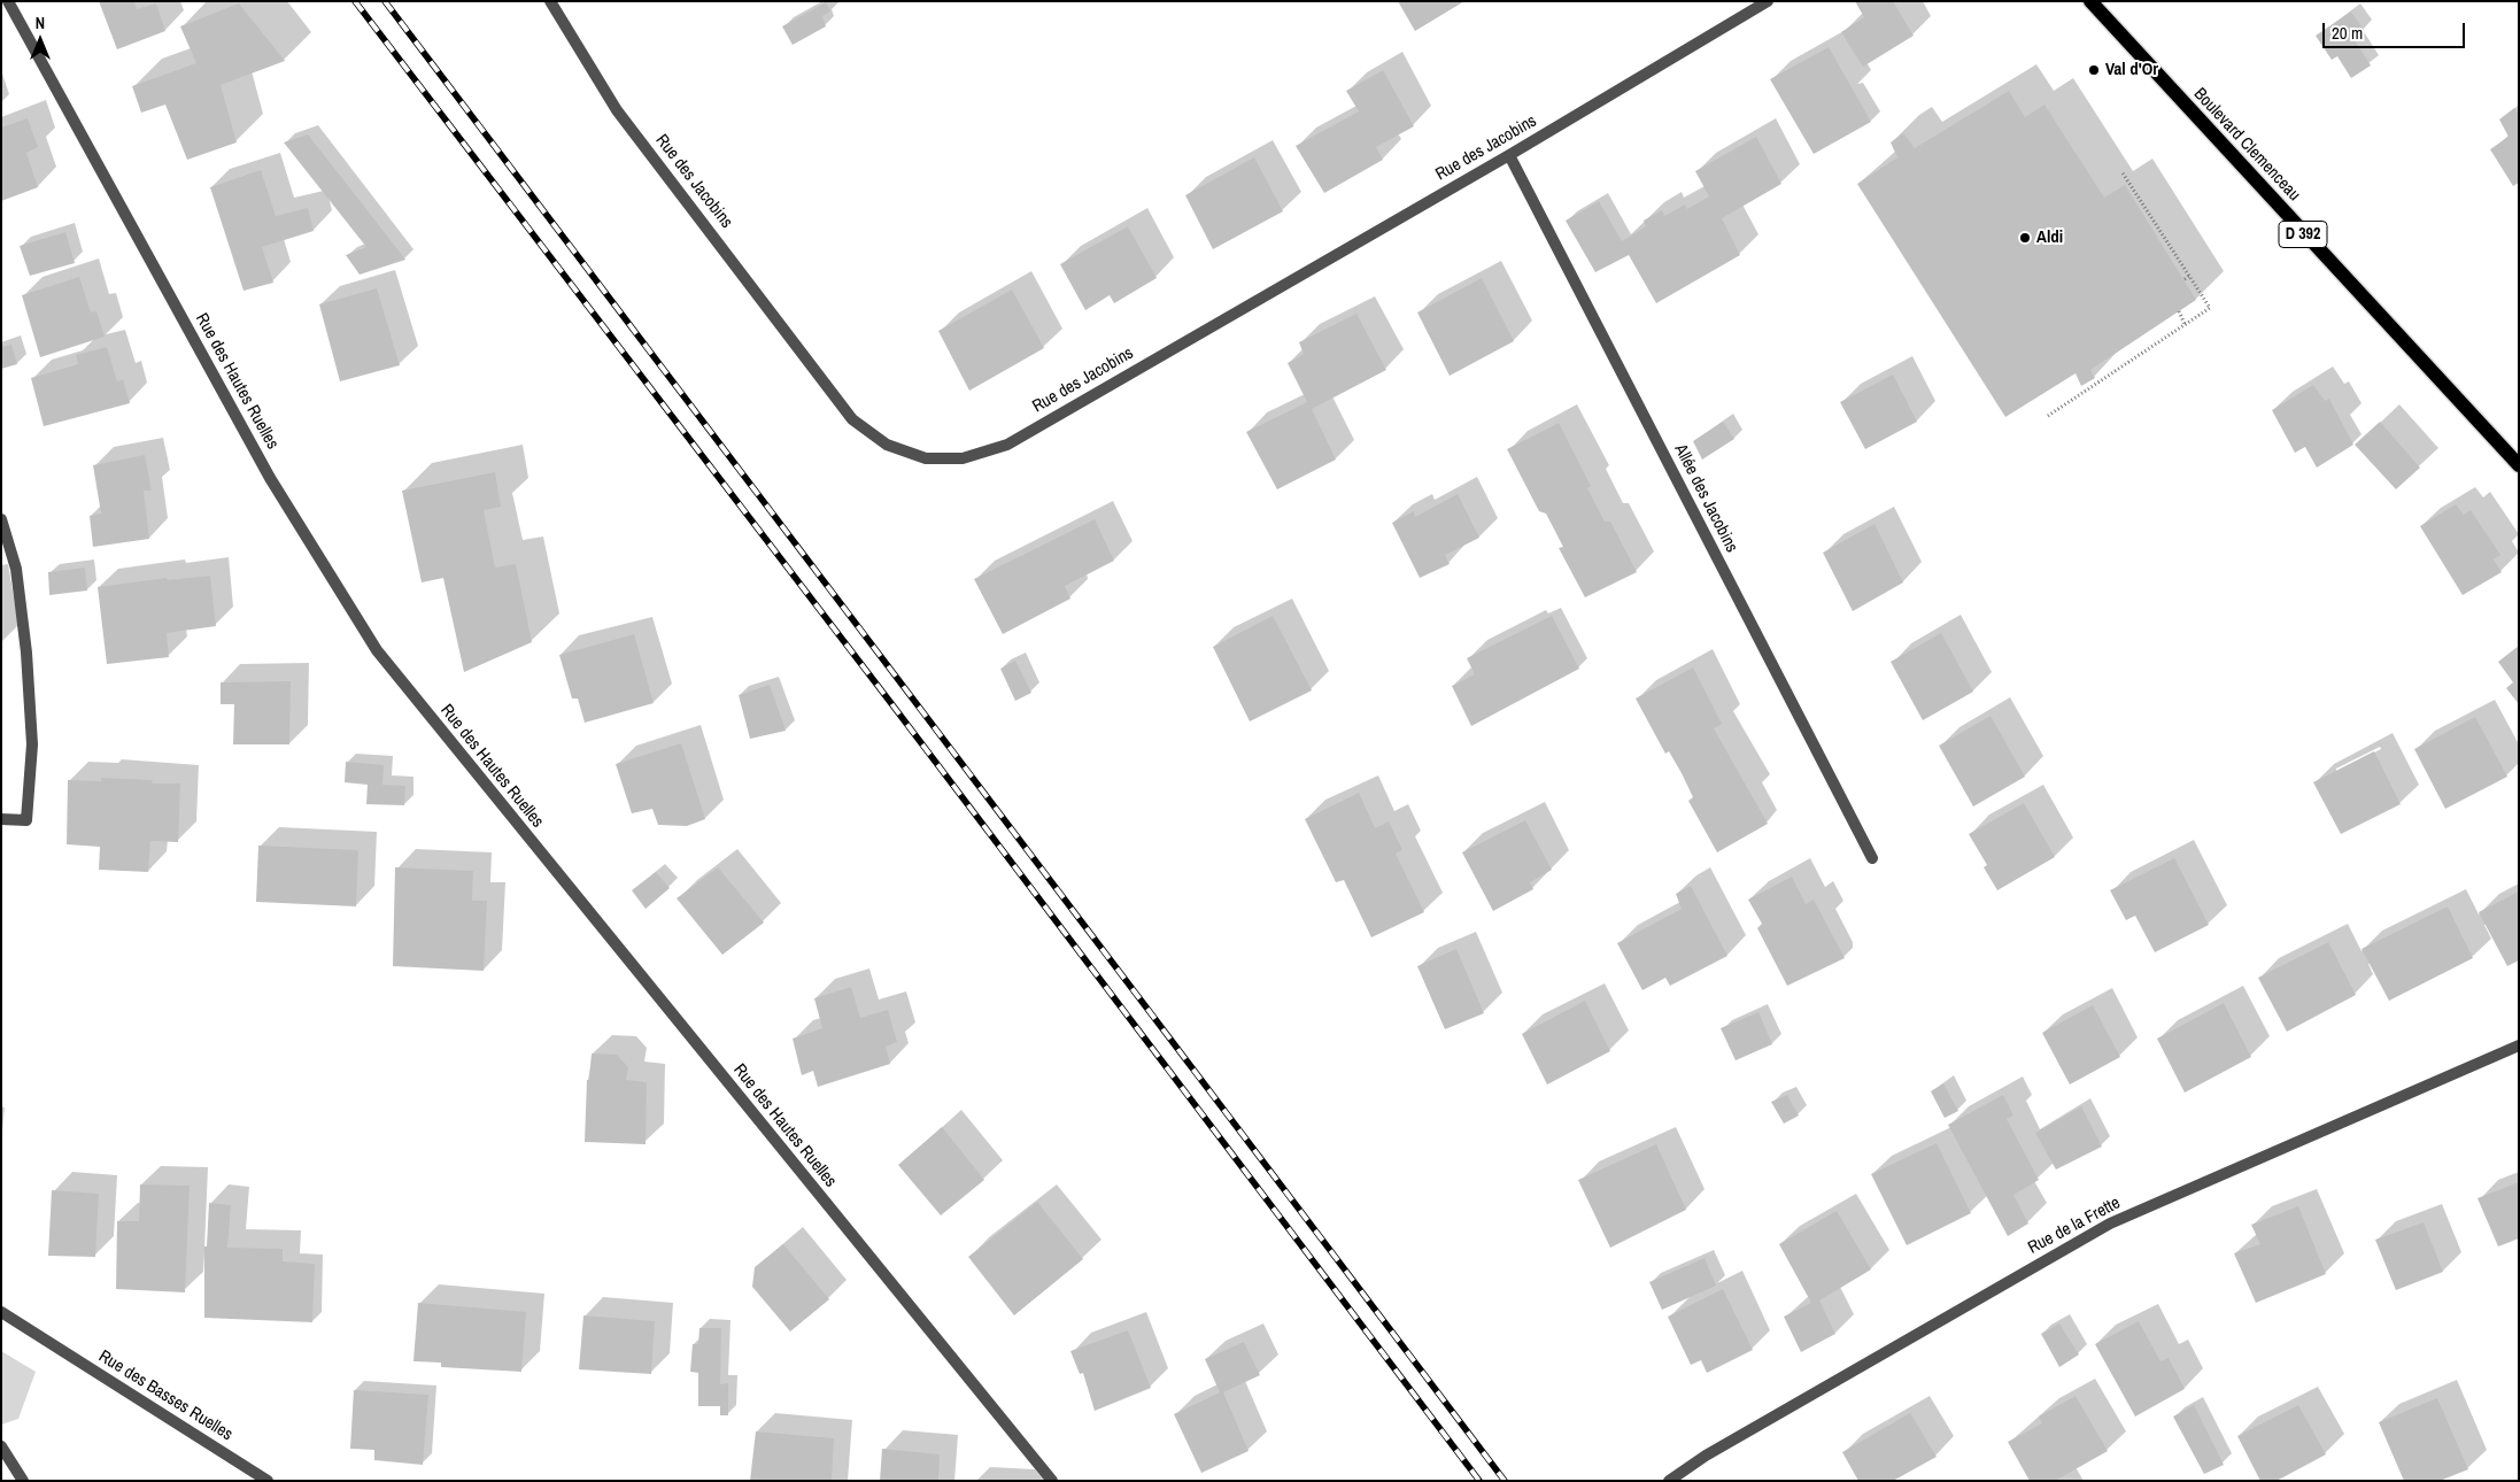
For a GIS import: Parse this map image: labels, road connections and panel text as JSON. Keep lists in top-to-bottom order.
{
  "streets": {
    "main road": ["Boulevard Clemenceau", "D 392"],
    "street": [
      "Rue des Jacobins",
      "Rue des Hautes Ruelles",
      "Allée des Jacobins",
      "Rue de la Frette",
      "Rue des Basses Ruelles"
    ]
  },
  "crossings": [
    ["Rue des Jacobins", "Allée des Jacobins"]
  ],
  "places": ["Val d'Or", "Aldi"],
  "scale_bar": "20 m",
  "north": "top"
}
